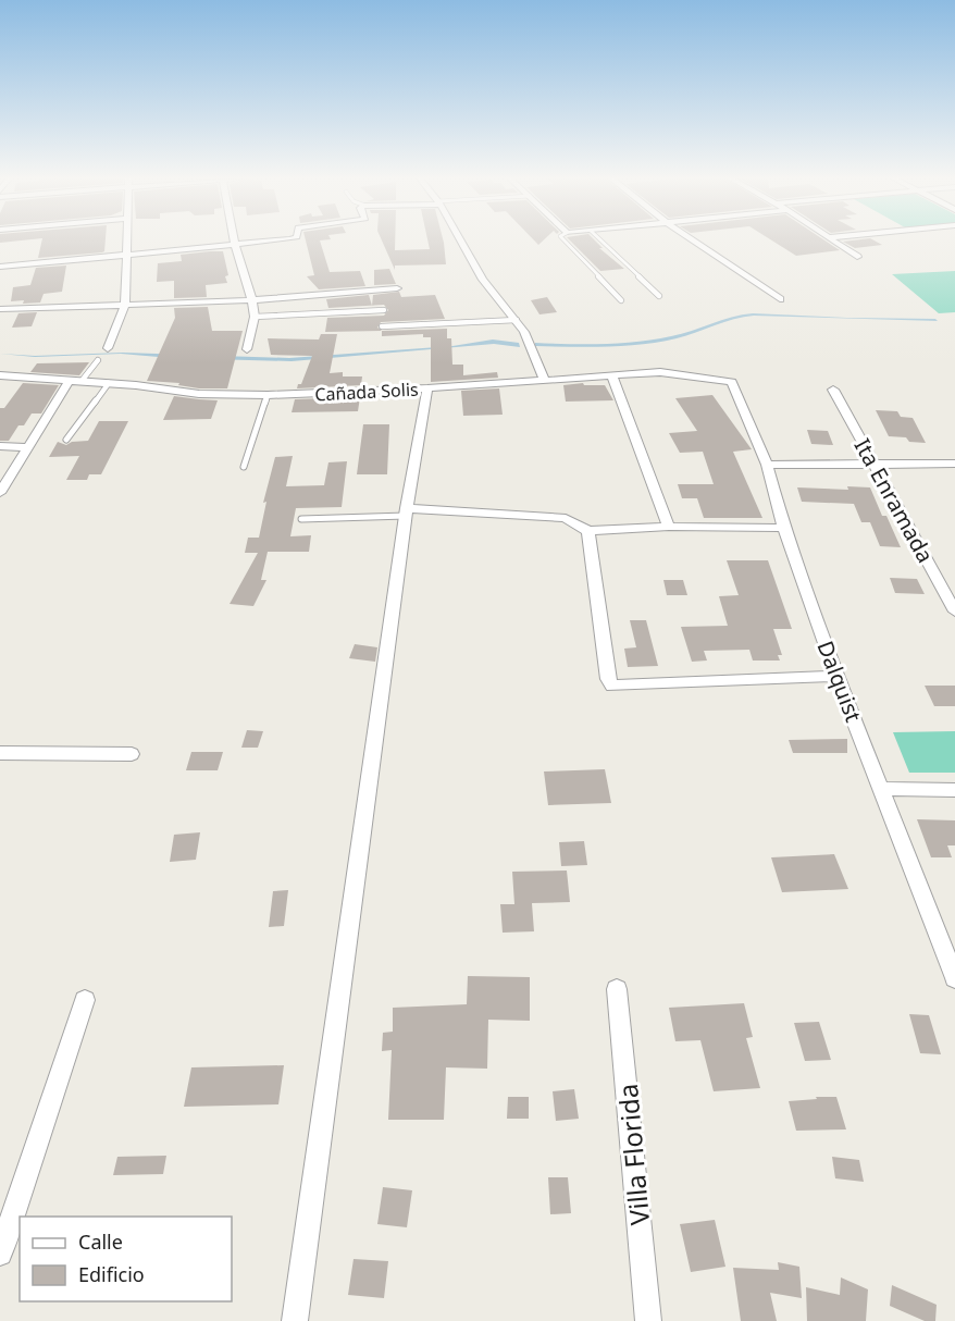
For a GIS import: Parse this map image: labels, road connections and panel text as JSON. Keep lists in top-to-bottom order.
{
  "streets": {
    "street": [
      "Cañada Solis",
      "Ita Enramada",
      "Dalquist",
      "Villa Florida"
    ]
  },
  "crossings": [
    ["Cañada Solis", "Dalquist"]
  ],
  "legend": ["Calle", "Edificio"]
}
